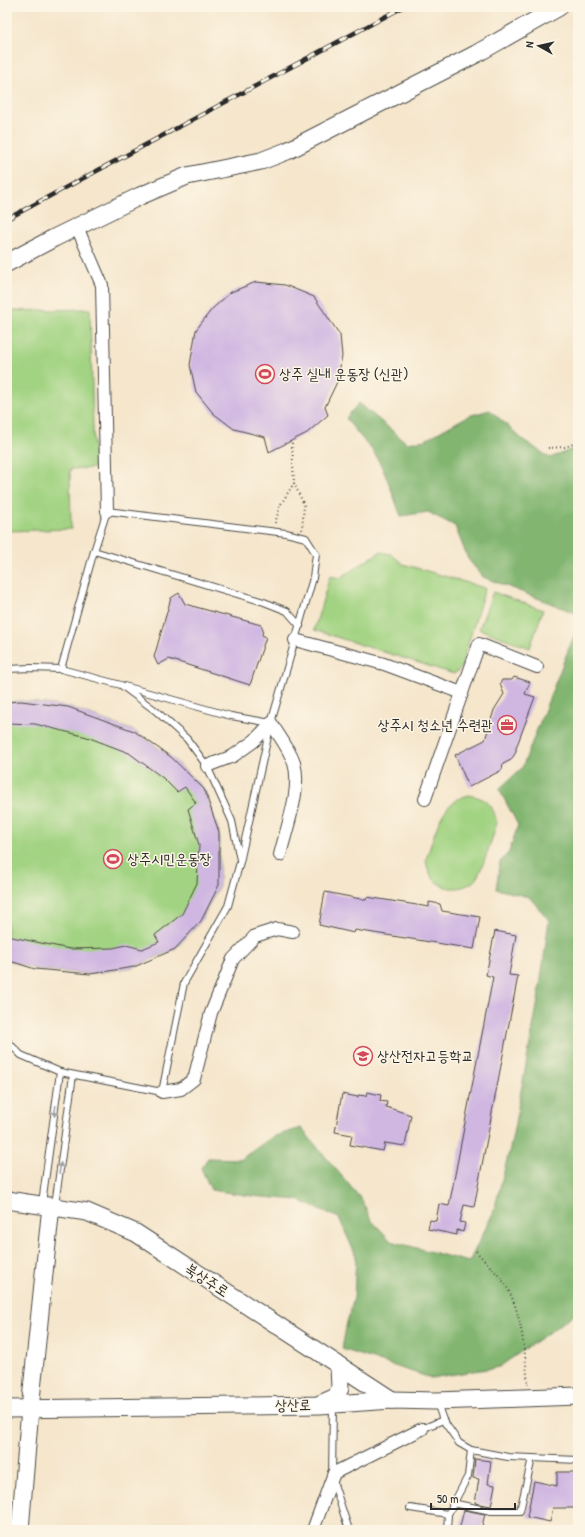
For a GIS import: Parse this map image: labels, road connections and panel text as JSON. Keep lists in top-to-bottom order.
{
  "streets": {
    "street": ["북상주로", "상산로"]
  },
  "crossings": [
    ["북상주로", "상산로"]
  ],
  "places": {
    "sports": ["상주 실내 운동장 (신관)", "상주시민운동장"],
    "office": ["상주시 청소년 수련관"],
    "school or university": ["상산전자고등학교"]
  },
  "scale_bar": "50 m",
  "north": "left"
}
